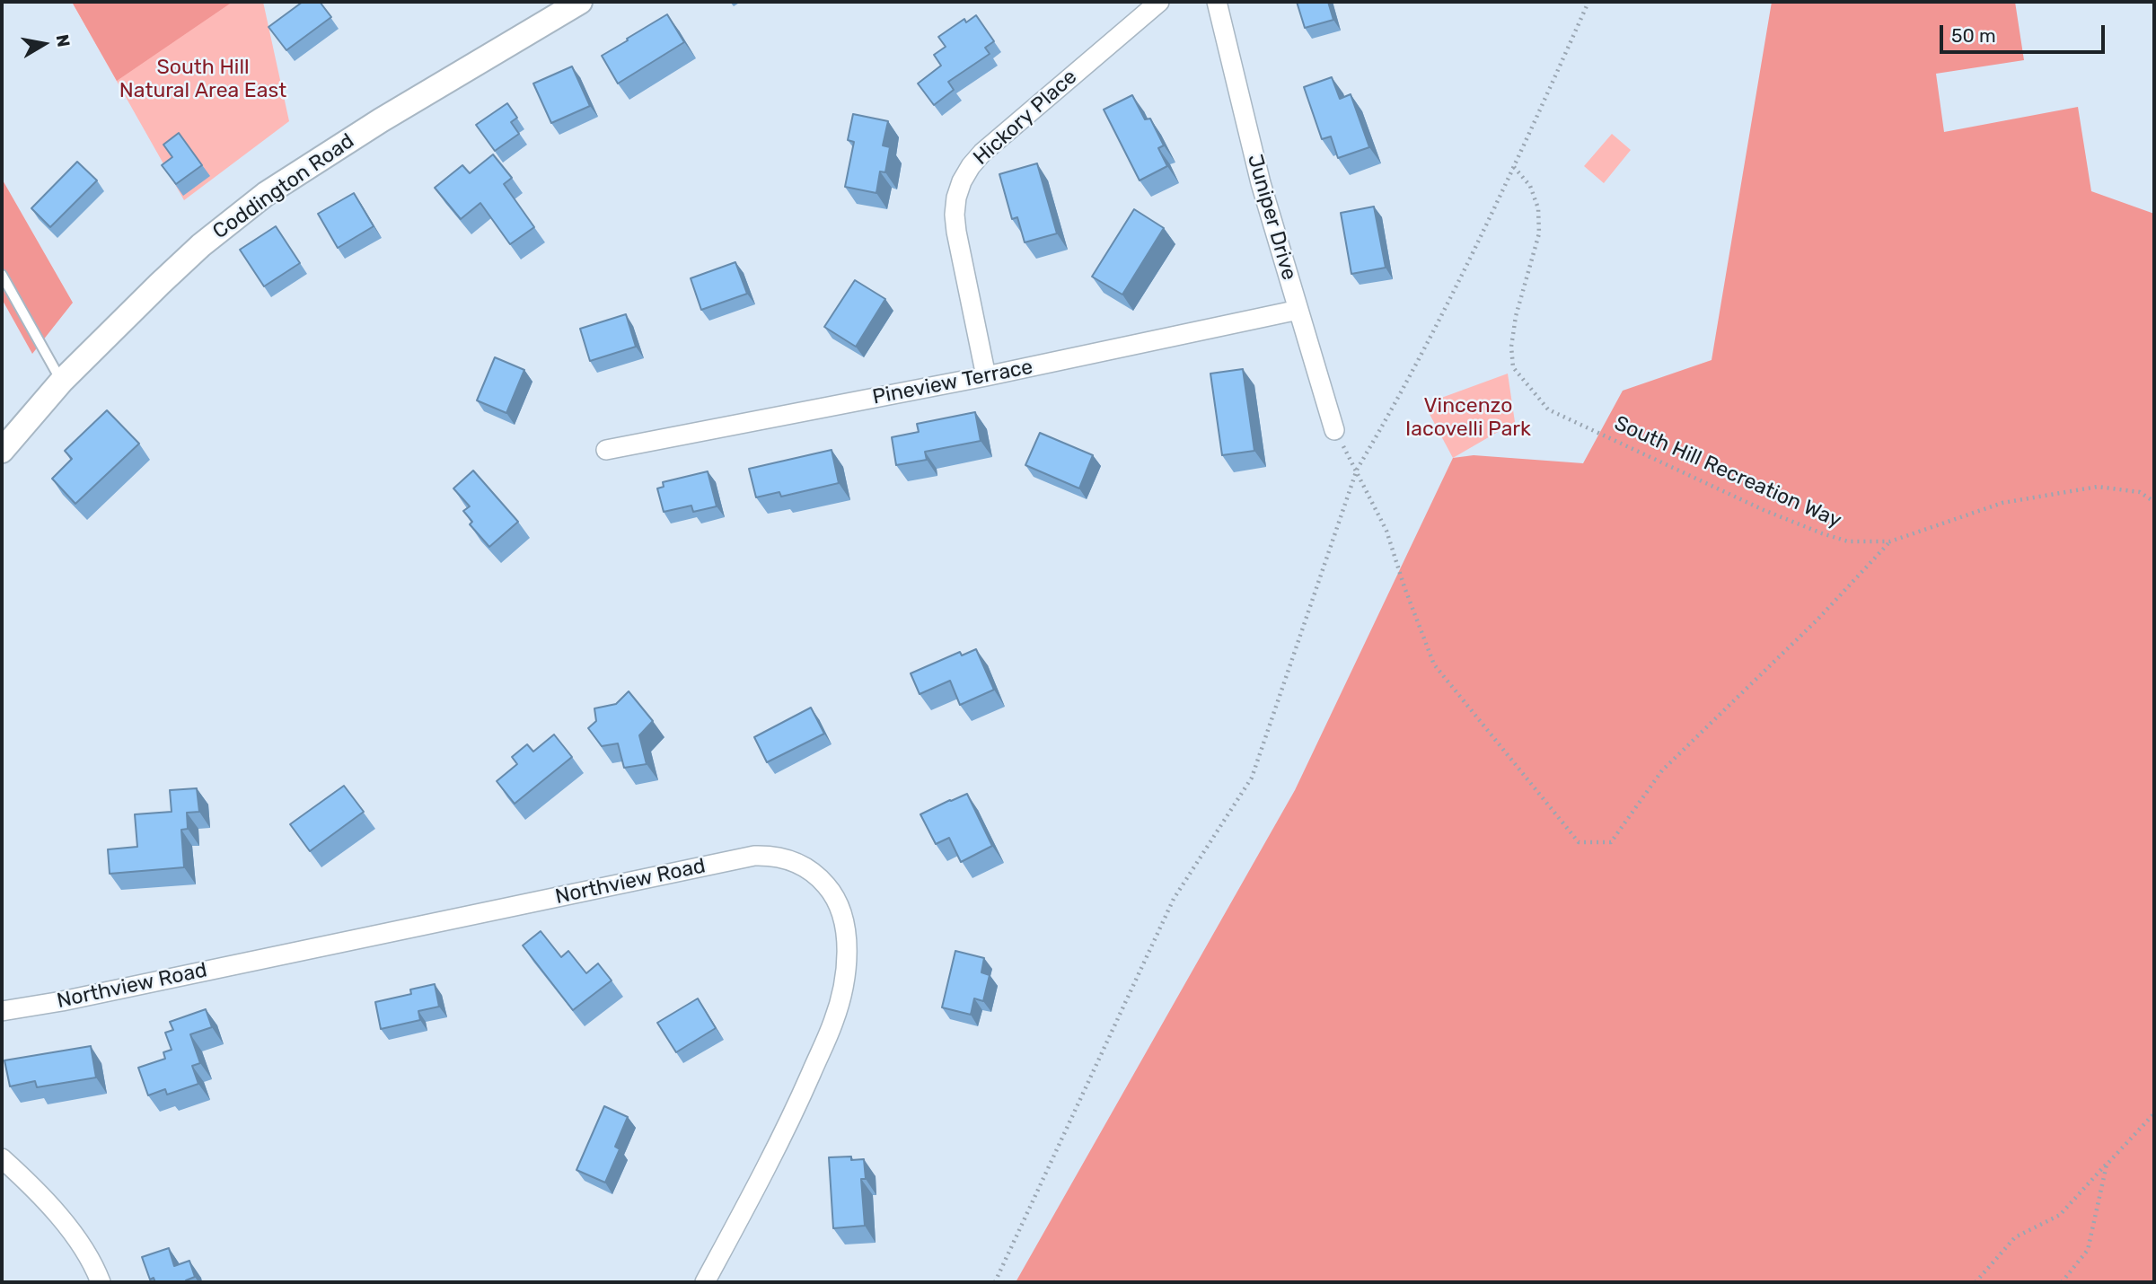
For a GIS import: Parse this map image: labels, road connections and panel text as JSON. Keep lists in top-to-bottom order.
{
  "streets": {
    "street": [
      "Hickory Place",
      "Coddington Road",
      "Juniper Drive",
      "Pineview Terrace",
      "Northview Road"
    ],
    "path": ["South Hill Recreation Way"]
  },
  "crossings": [
    ["Hickory Place", "Pineview Terrace"],
    ["Juniper Drive", "Pineview Terrace"]
  ],
  "parks": ["South Hill Natural Area East", "Vincenzo Iacovelli Park"],
  "scale_bar": "50 m",
  "north": "right"
}
